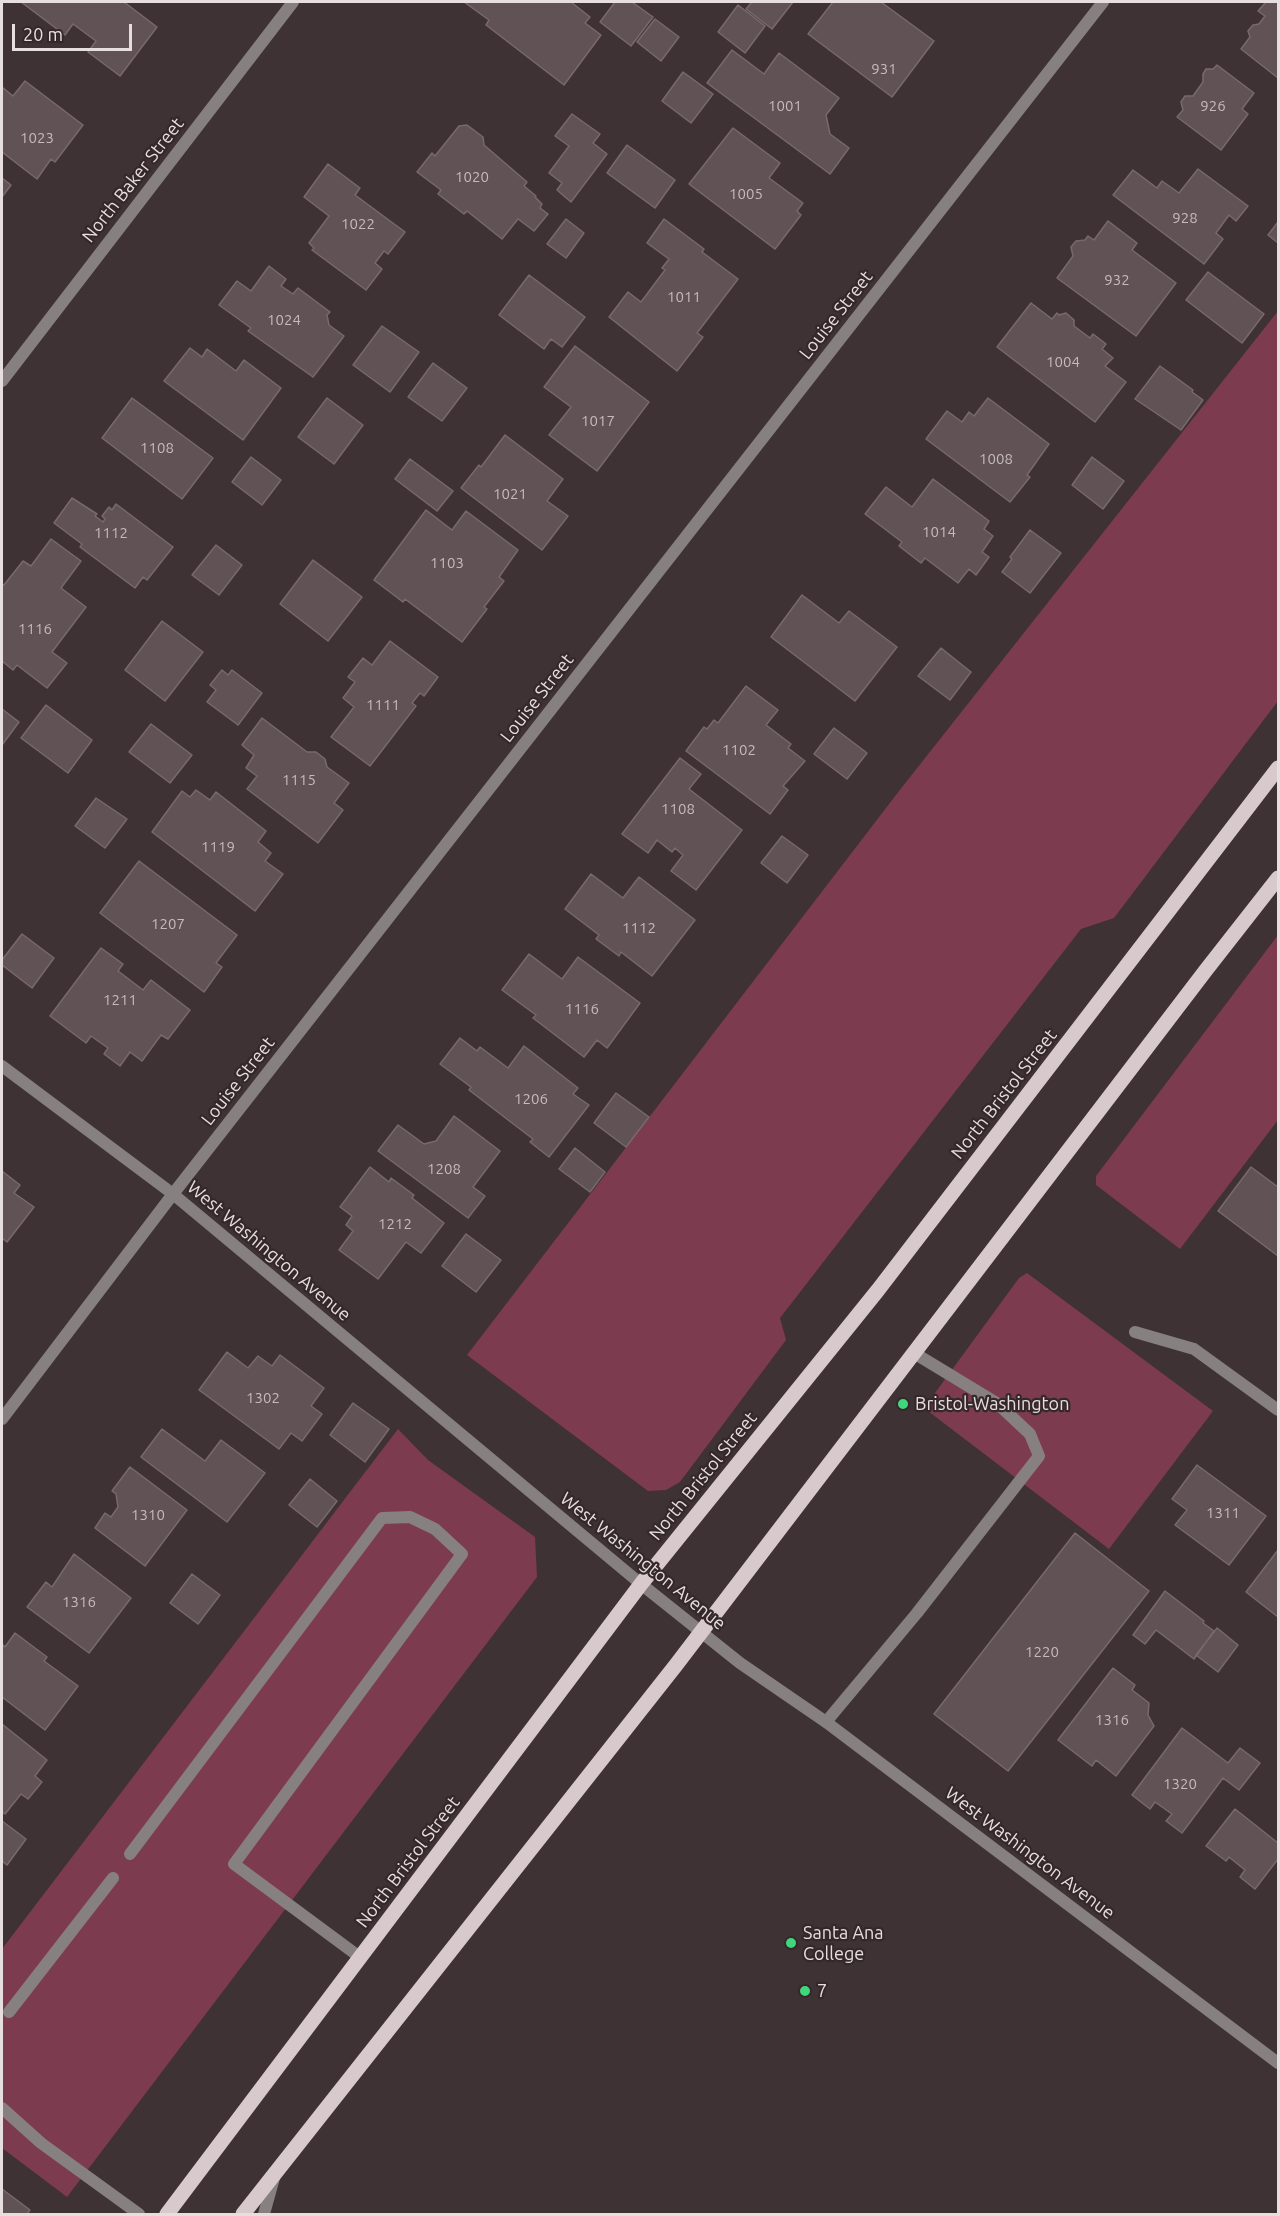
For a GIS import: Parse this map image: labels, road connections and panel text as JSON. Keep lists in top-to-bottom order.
{
  "streets": {
    "main road": ["North Bristol Street"],
    "street": ["North Baker Street", "Louise Street", "West Washington Avenue"]
  },
  "crossings": [
    ["Louise Street", "West Washington Avenue"],
    ["North Bristol Street", "West Washington Avenue"]
  ],
  "places": ["Bristol-Washington", "Santa Ana College", "7"],
  "house_numbers": [
    "931",
    "1001",
    "926",
    "1023",
    "1020",
    "1005",
    "928",
    "1022",
    "932",
    "1011",
    "1024",
    "1004",
    "1017",
    "1108",
    "1008",
    "1021",
    "1014",
    "1112",
    "1103",
    "1116",
    "1111",
    "1102",
    "1115",
    "1108",
    "1119",
    "1207",
    "1112",
    "1211",
    "1116",
    "1206",
    "1208",
    "1212",
    "1302",
    "1311",
    "1310",
    "1316",
    "1220",
    "1316",
    "1320"
  ],
  "scale_bar": "20 m"
}
